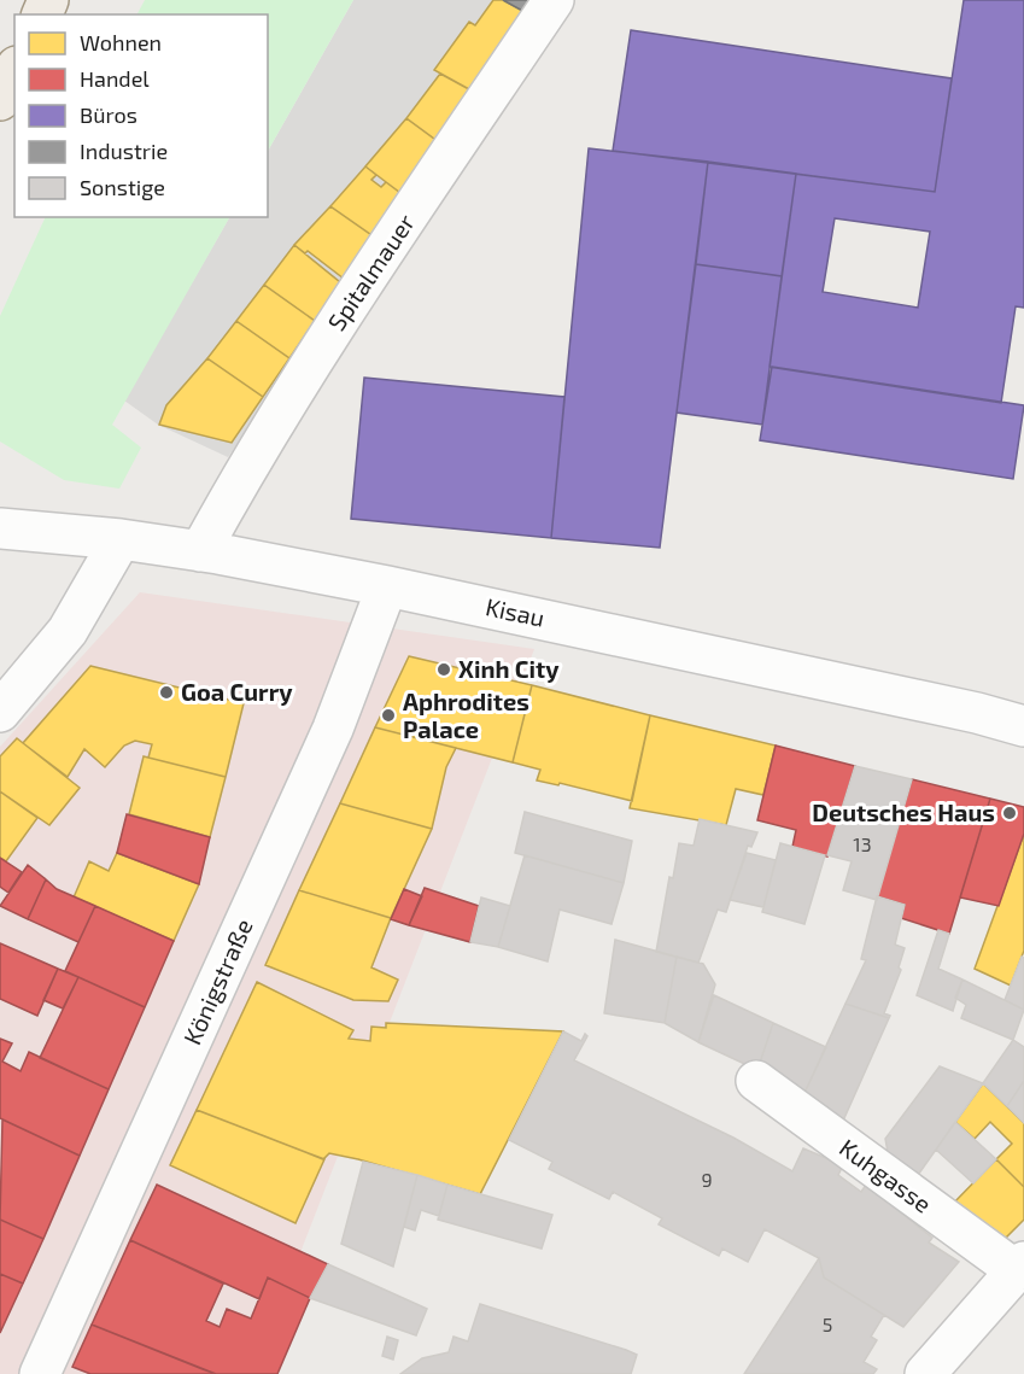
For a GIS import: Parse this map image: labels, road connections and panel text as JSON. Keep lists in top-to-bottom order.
{
  "streets": {
    "street": [
      "Spitalmauer",
      "Kisau",
      "Königstraße",
      "Kuhgasse"
    ]
  },
  "crossings": [
    ["Spitalmauer", "Kisau"],
    ["Kisau", "Königstraße"]
  ],
  "places": [
    "Xinh City",
    "Goa Curry",
    "Aphrodites Palace",
    "Deutsches Haus"
  ],
  "house_numbers": ["13", "9", "5"],
  "legend": [
    "Wohnen",
    "Handel",
    "Büros",
    "Industrie",
    "Sonstige"
  ]
}
